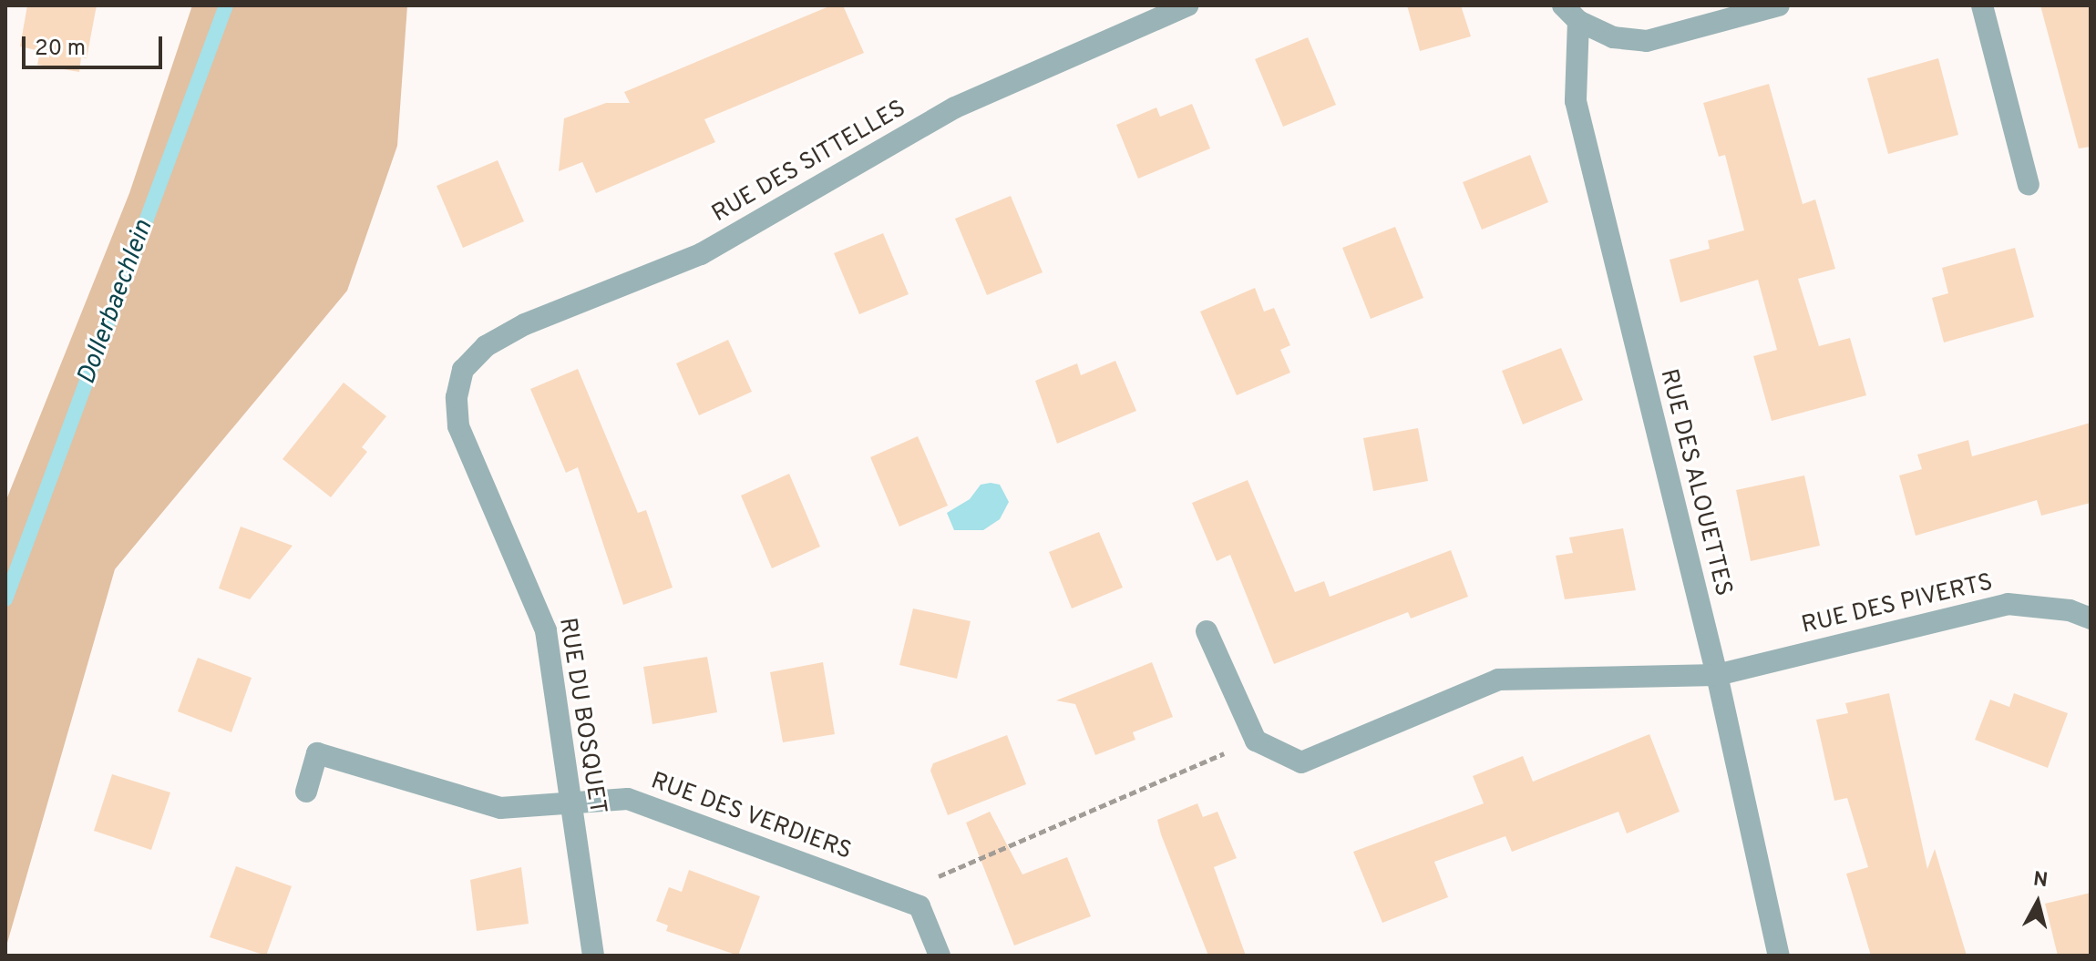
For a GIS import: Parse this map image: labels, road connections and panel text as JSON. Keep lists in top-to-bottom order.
{
  "streets": {
    "street": [
      "RUE DES SITTELLES",
      "RUE DES ALOUETTES",
      "RUE DES PIVERTS",
      "RUE DU BOSQUET",
      "RUE DES VERDIERS"
    ]
  },
  "crossings": [
    ["RUE DES SITTELLES", "RUE DU BOSQUET"],
    ["RUE DES ALOUETTES", "RUE DES PIVERTS"],
    ["RUE DU BOSQUET", "RUE DES VERDIERS"]
  ],
  "water": ["Dollerbaechlein"],
  "scale_bar": "20 m",
  "north": "top"
}
